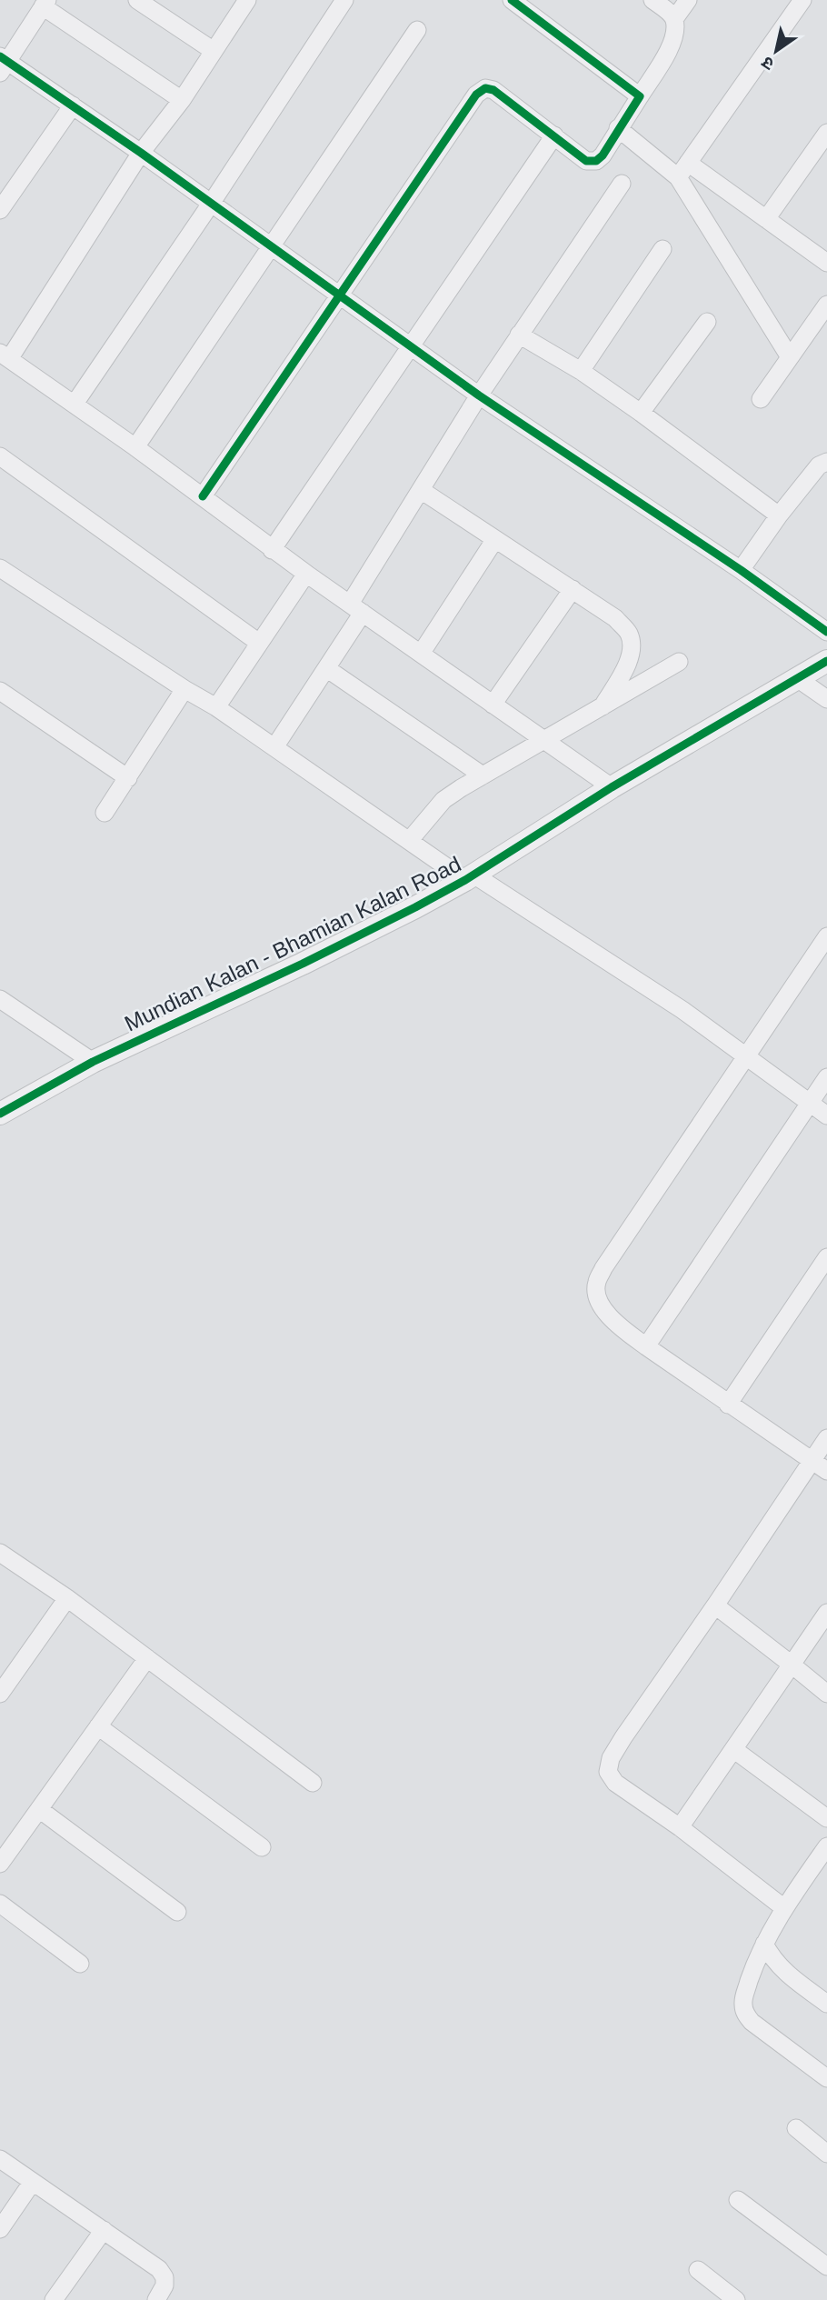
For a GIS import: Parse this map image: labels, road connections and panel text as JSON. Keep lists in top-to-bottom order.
{
  "streets": {
    "street": ["Mundian Kalan - Bhamian Kalan Road"]
  },
  "north": "bottom left"
}
